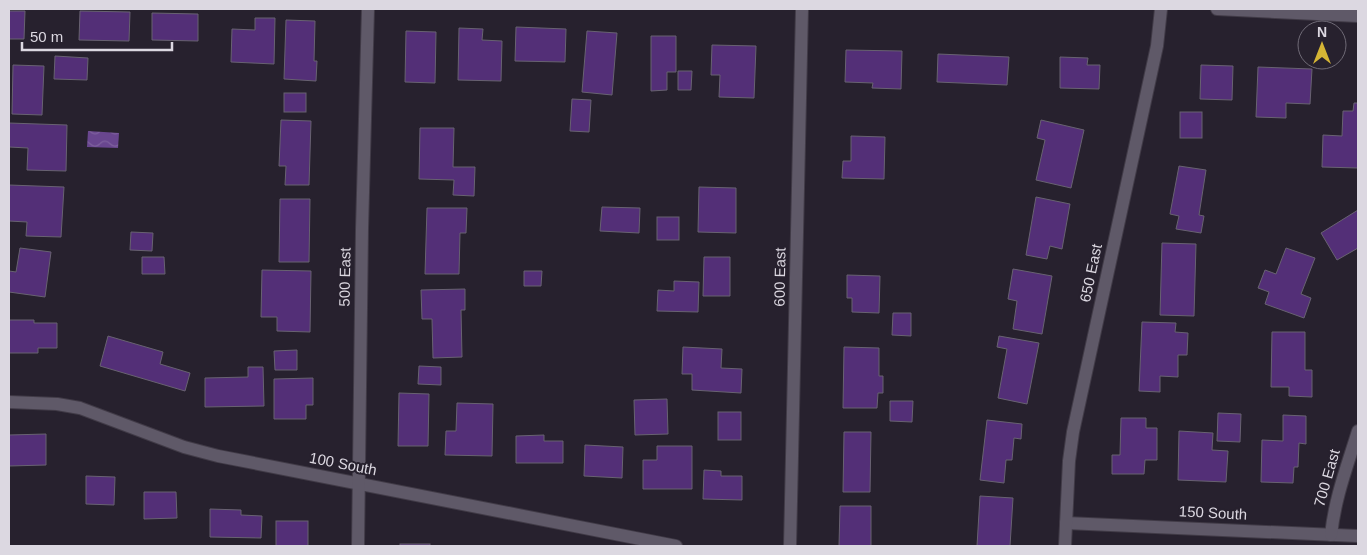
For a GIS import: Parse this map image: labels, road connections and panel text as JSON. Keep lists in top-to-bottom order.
{
  "streets": {
    "street": [
      "650 East",
      "500 East",
      "600 East",
      "100 South",
      "700 East",
      "150 South"
    ]
  },
  "crossings": [
    ["650 East", "150 South"],
    ["500 East", "100 South"],
    ["700 East", "150 South"]
  ],
  "scale_bar": "50 m",
  "north": "top"
}
